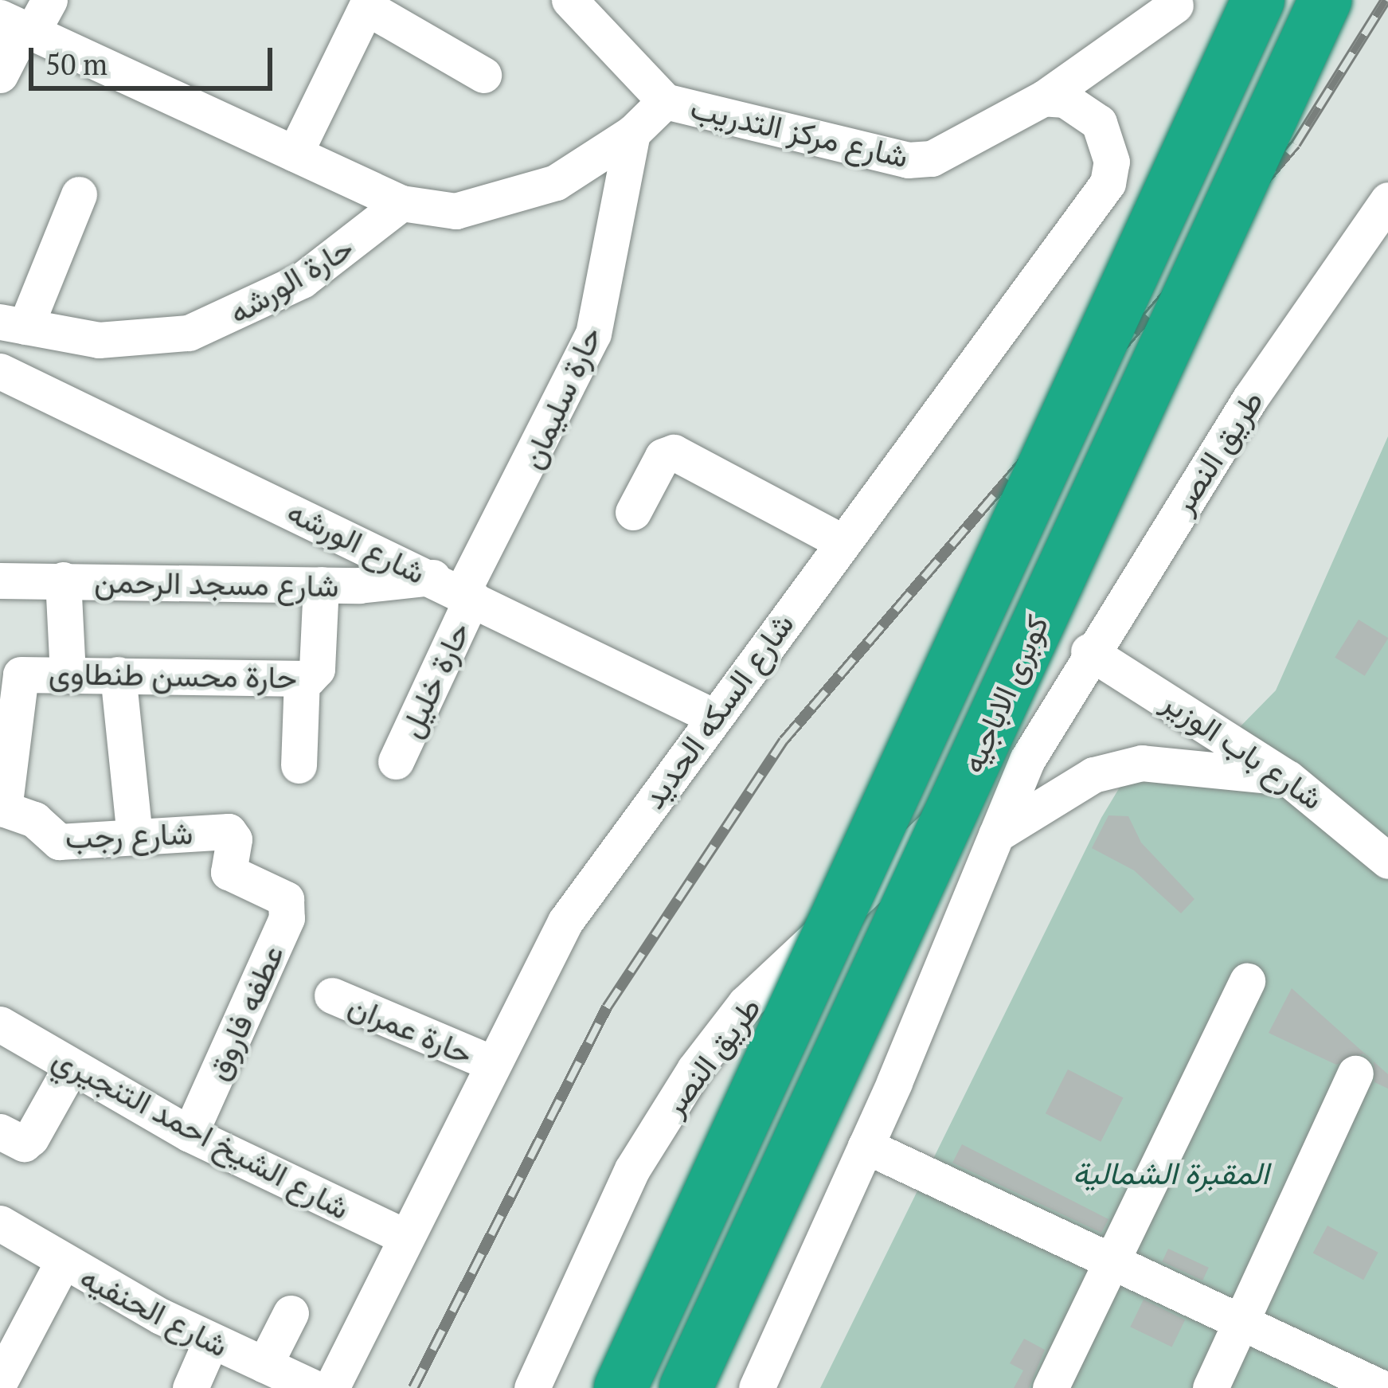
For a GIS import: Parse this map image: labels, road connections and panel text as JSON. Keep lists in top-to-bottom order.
{
  "streets": {
    "highway": ["كوبرى الاباجيه"],
    "street": [
      "شارع مركز التدريب",
      "حارة الورشه",
      "حارة سليمان",
      "طريق النصر",
      "شارع الورشه",
      "شارع مسجد الرحمن",
      "حارة محسن طنطاوى",
      "حارة خليل",
      "شارع السكه الحديد",
      "شارع باب الوزير",
      "شارع رجب",
      "عطفه فاروق",
      "حارة عمران",
      "شارع الشيخ احمد التنجيري",
      "شارع الحنفيه"
    ]
  },
  "crossings": [
    ["شارع مركز التدريب", "شارع السكه الحديد"],
    ["حارة سليمان", "شارع الورشه"],
    ["حارة سليمان", "شارع مسجد الرحمن"],
    ["حارة سليمان", "حارة خليل"],
    ["طريق النصر", "شارع باب الوزير"],
    ["شارع الورشه", "شارع مسجد الرحمن"],
    ["شارع الورشه", "حارة خليل"],
    ["شارع الورشه", "شارع السكه الحديد"],
    ["شارع مسجد الرحمن", "حارة محسن طنطاوى"],
    ["شارع مسجد الرحمن", "حارة خليل"],
    ["حارة محسن طنطاوى", "شارع رجب"],
    ["شارع السكه الحديد", "حارة عمران"],
    ["شارع السكه الحديد", "شارع الشيخ احمد التنجيري"],
    ["شارع رجب", "عطفه فاروق"],
    ["عطفه فاروق", "شارع الشيخ احمد التنجيري"]
  ],
  "parks": ["المقبرة الشمالية"],
  "scale_bar": "50 m"
}
